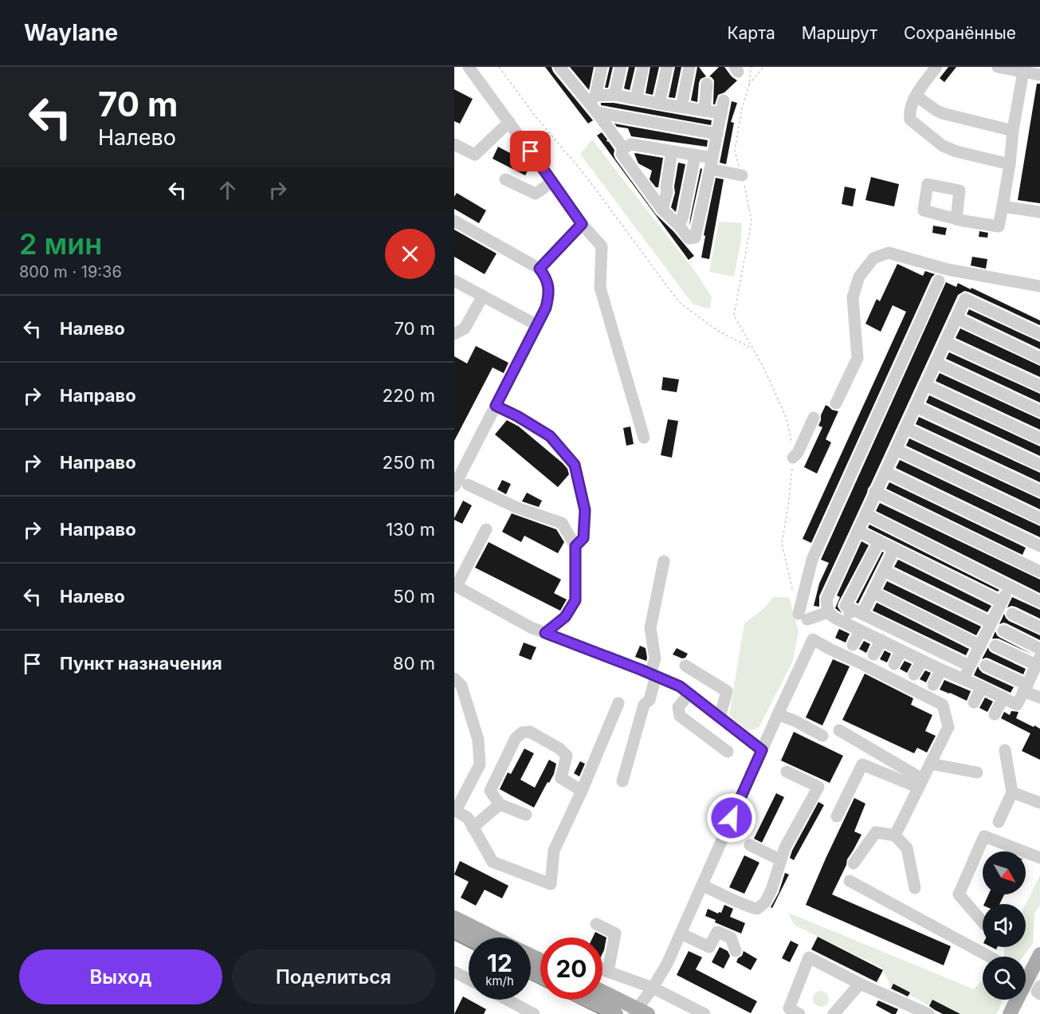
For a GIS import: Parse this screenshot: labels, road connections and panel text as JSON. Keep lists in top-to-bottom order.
{
  "north": "bottom right",
  "page": {
    "header": "Waylane",
    "nav": ["Карта", "Маршрут", "Сохранённые"],
    "turn": ["70 m", "Налево"],
    "heading": ["2 мин", "800 m · 19:36"],
    "list": [
      {
        "name": "Налево",
        "value": "70 m"
      },
      {
        "name": "Направо",
        "value": "220 m"
      },
      {
        "name": "Направо",
        "value": "250 m"
      },
      {
        "name": "Направо",
        "value": "130 m"
      },
      {
        "name": "Налево",
        "value": "50 m"
      },
      {
        "name": "Пункт назначения",
        "value": "80 m"
      }
    ],
    "speed": "12 km/h",
    "limit": "20",
    "buttons": ["Выход", "Поделиться"]
  }
}
